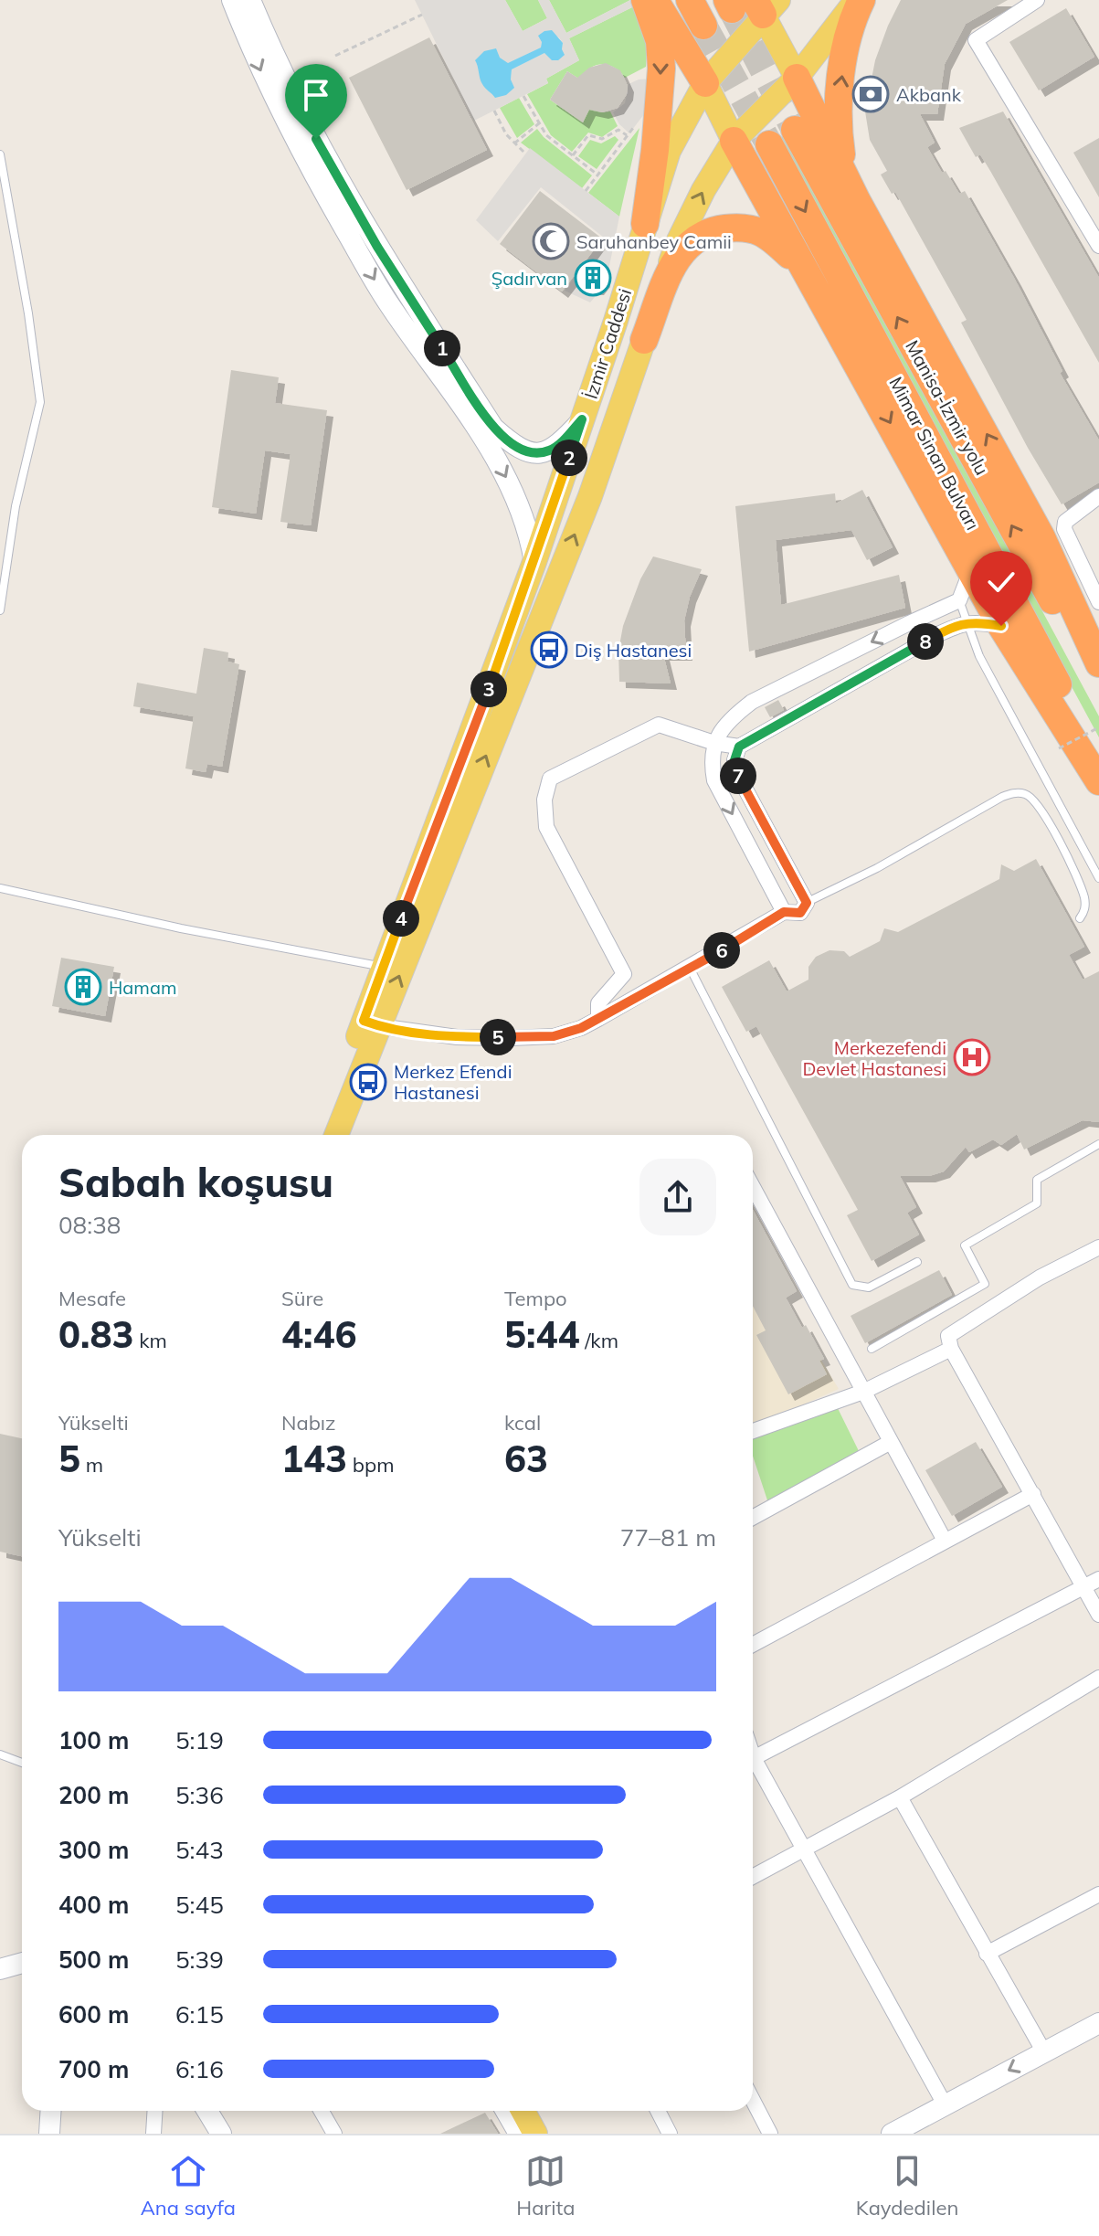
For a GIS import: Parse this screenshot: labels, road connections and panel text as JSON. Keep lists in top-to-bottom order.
{
  "streets": {
    "highway": ["Manisa-İzmir yolu", "Mimar Sinan Bulvarı"],
    "main road": ["İzmir Caddesi"]
  },
  "places": {
    "bank": ["Akbank"],
    "mosque": ["Saruhanbey Camii"],
    "building": ["Şadırvan", "Hamam"],
    "bus stop": ["Diş Hastanesi", "Merkez Efendi Hastanesi"],
    "hospital": ["Merkezefendi Devlet Hastanesi"]
  },
  "page": {
    "pins": [
      "1",
      "2",
      "8",
      "3",
      "7",
      "4",
      "6",
      "5"
    ],
    "heading": ["Sabah koşusu", "08:38"],
    "stats": [
      ["Mesafe", "0.83 km"],
      ["Süre", "4:46"],
      ["Tempo", "5:44 /km"],
      ["Yükselti", "5 m"],
      ["Nabız", "143 bpm"],
      ["kcal", "63"]
    ],
    "chart": ["Yükselti", "77–81 m"],
    "list": [
      {
        "name": "100 m",
        "note": "5:19"
      },
      {
        "name": "200 m",
        "note": "5:36"
      },
      {
        "name": "300 m",
        "note": "5:43"
      },
      {
        "name": "400 m",
        "note": "5:45"
      },
      {
        "name": "500 m",
        "note": "5:39"
      },
      {
        "name": "600 m",
        "note": "6:15"
      },
      {
        "name": "700 m",
        "note": "6:16"
      }
    ],
    "tabs": ["Ana sayfa", "Harita", "Kaydedilen"]
  }
}
